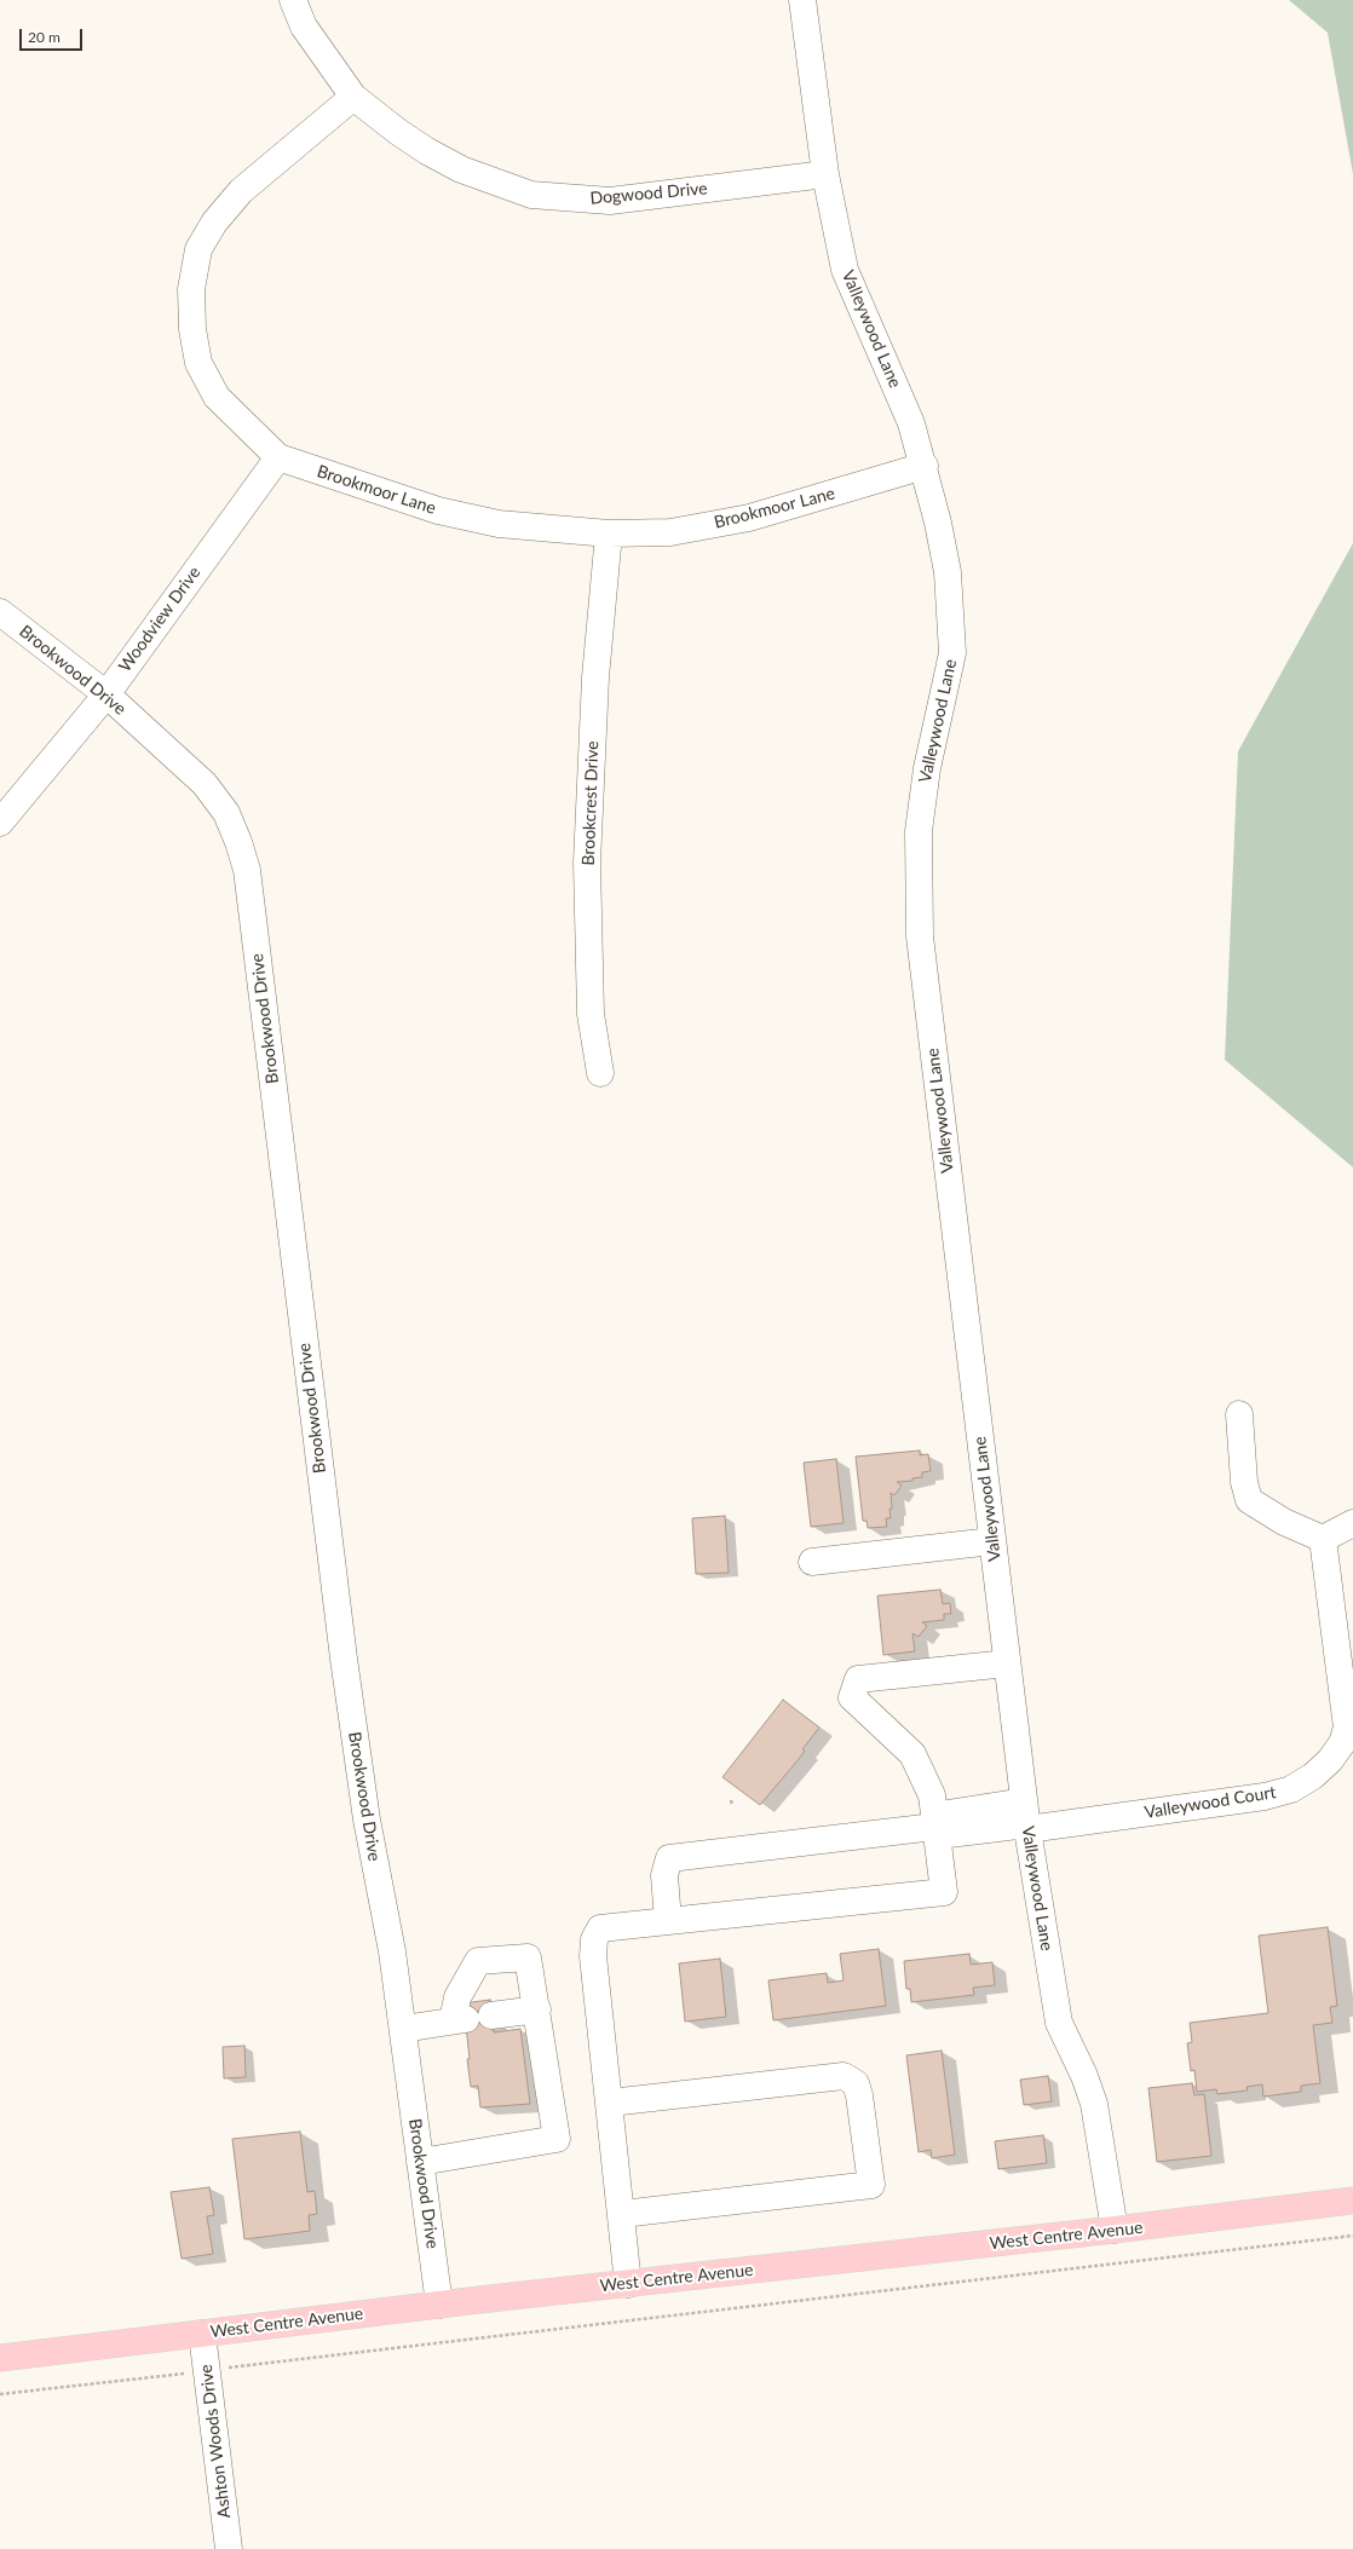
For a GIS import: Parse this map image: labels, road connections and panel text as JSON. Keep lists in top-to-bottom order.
{
  "streets": {
    "main road": ["West Centre Avenue"],
    "street": [
      "Dogwood Drive",
      "Valleywood Lane",
      "Brookmoor Lane",
      "Woodview Drive",
      "Brookwood Drive",
      "Brookcrest Drive",
      "Valleywood Court",
      "Ashton Woods Drive"
    ]
  },
  "crossings": [
    ["Dogwood Drive", "Valleywood Lane"],
    ["Dogwood Drive", "Brookmoor Lane"],
    ["Valleywood Lane", "Brookmoor Lane"],
    ["Valleywood Lane", "Valleywood Court"],
    ["Valleywood Lane", "West Centre Avenue"],
    ["Brookmoor Lane", "Woodview Drive"],
    ["Brookmoor Lane", "Brookcrest Drive"],
    ["Woodview Drive", "Brookwood Drive"],
    ["Brookwood Drive", "West Centre Avenue"],
    ["West Centre Avenue", "Ashton Woods Drive"]
  ],
  "scale_bar": "20 m"
}
